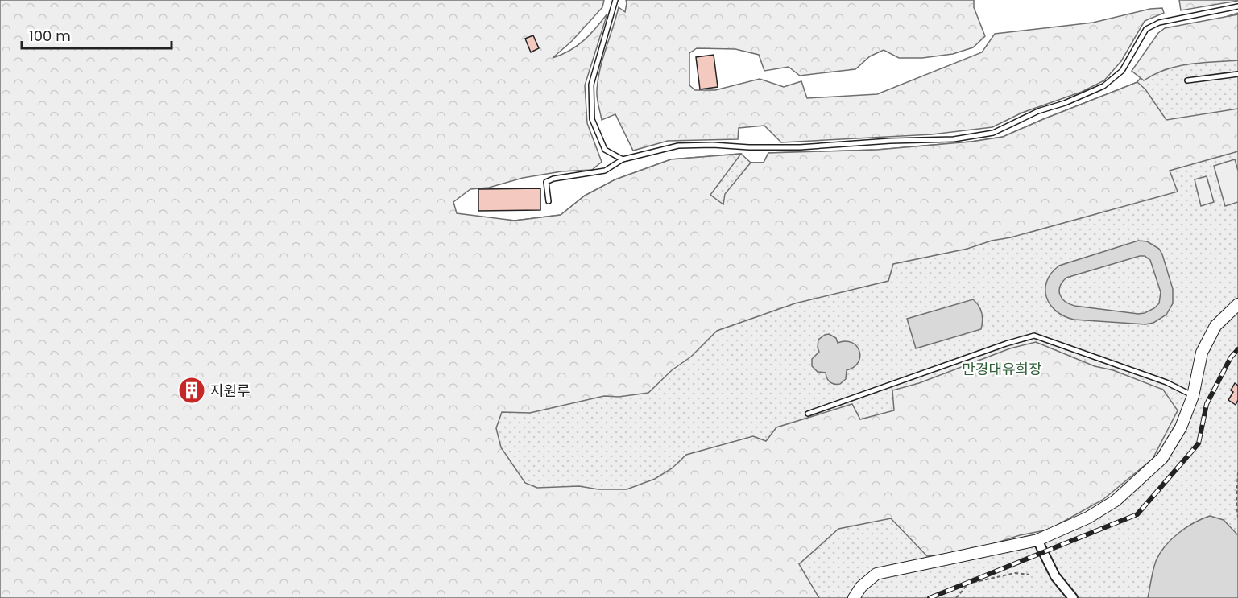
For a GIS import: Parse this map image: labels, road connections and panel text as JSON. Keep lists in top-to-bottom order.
{
  "parks": ["만경대유희장"],
  "places": {
    "building": ["지원루"]
  },
  "scale_bar": "100 m"
}
